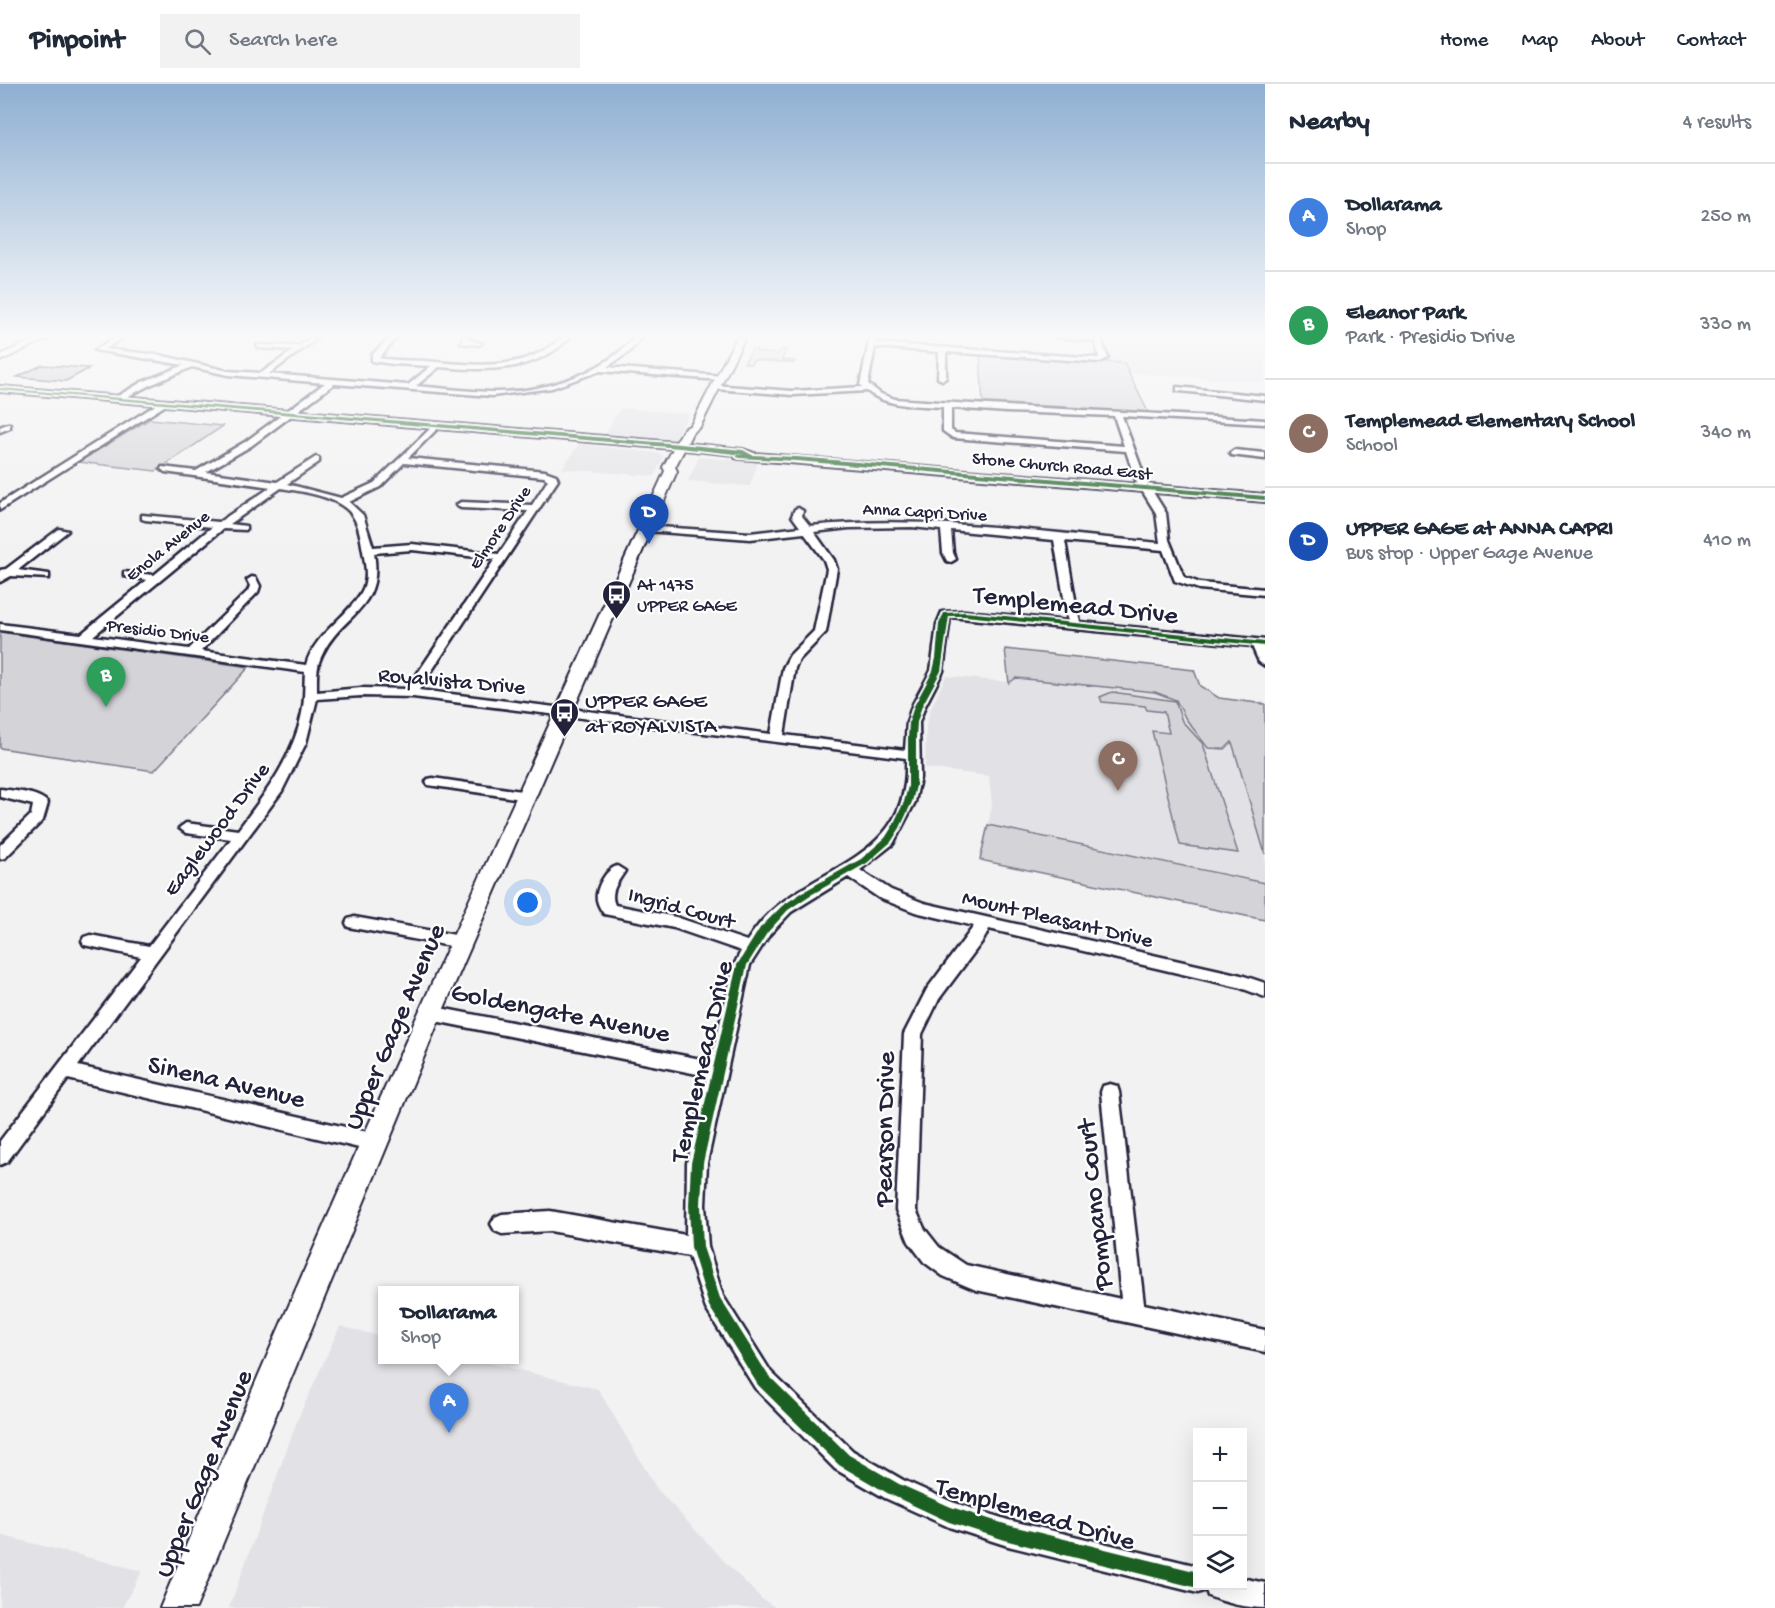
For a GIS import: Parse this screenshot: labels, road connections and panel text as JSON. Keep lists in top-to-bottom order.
{
  "streets": {
    "main road": ["Stone Church Road East", "Upper Gage Avenue"],
    "street": [
      "Anna Capri Drive",
      "Elmore Drive",
      "Enola Avenue",
      "Templemead Drive",
      "Presidio Drive",
      "Royalvista Drive",
      "Eaglewood Drive",
      "Ingrid Court",
      "Mount Pleasant Drive",
      "Goldengate Avenue",
      "Sinena Avenue",
      "Pearson Drive",
      "Pompano Court"
    ]
  },
  "crossings": [
    ["Stone Church Road East", "Upper Gage Avenue"],
    ["Anna Capri Drive", "Upper Gage Avenue"],
    ["Elmore Drive", "Royalvista Drive"],
    ["Enola Avenue", "Presidio Drive"],
    ["Templemead Drive", "Royalvista Drive"],
    ["Templemead Drive", "Ingrid Court"],
    ["Templemead Drive", "Mount Pleasant Drive"],
    ["Templemead Drive", "Goldengate Avenue"],
    ["Presidio Drive", "Eaglewood Drive"],
    ["Royalvista Drive", "Eaglewood Drive"],
    ["Royalvista Drive", "Upper Gage Avenue"],
    ["Eaglewood Drive", "Sinena Avenue"],
    ["Mount Pleasant Drive", "Pearson Drive"],
    ["Goldengate Avenue", "Upper Gage Avenue"],
    ["Upper Gage Avenue", "Sinena Avenue"],
    ["Pearson Drive", "Pompano Court"]
  ],
  "places": {
    "bus stop": ["At 1475 UPPER GAGE", "UPPER GAGE at ROYALVISTA"]
  },
  "page": {
    "header": "Pinpoint",
    "search": "Search here",
    "nav": [
      "Home",
      "Map",
      "About",
      "Contact"
    ],
    "heading": ["Nearby", "4 results"],
    "list": [
      {
        "mark": "A",
        "name": "Dollarama",
        "note": "Shop",
        "value": "250 m"
      },
      {
        "mark": "B",
        "name": "Eleanor Park",
        "note": "Park · Presidio Drive",
        "value": "330 m"
      },
      {
        "mark": "C",
        "name": "Templemead Elementary School",
        "note": "School",
        "value": "340 m"
      },
      {
        "mark": "D",
        "name": "UPPER GAGE at ANNA CAPRI",
        "note": "Bus stop · Upper Gage Avenue",
        "value": "410 m"
      }
    ],
    "pins": [
      "D",
      "B",
      "C",
      "A"
    ],
    "popup": ["Dollarama", "Shop"],
    "map_buttons": ["+", "−"]
  }
}
